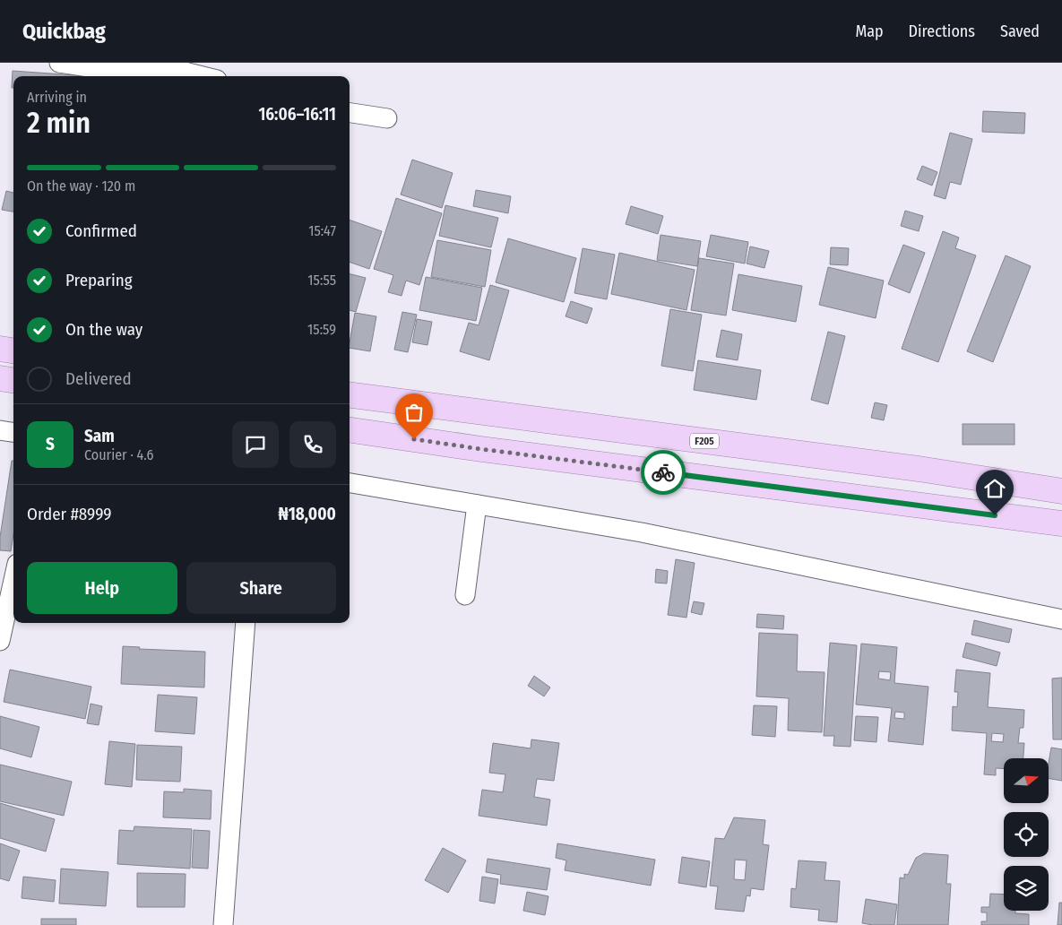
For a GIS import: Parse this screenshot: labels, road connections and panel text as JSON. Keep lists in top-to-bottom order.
{
  "streets": {
    "main road": ["F205"]
  },
  "north": "right",
  "page": {
    "header": "Quickbag",
    "nav": ["Map", "Directions", "Saved"],
    "heading": ["2 min", "Arriving in", "16:06–16:11"],
    "panel": [
      "Sam",
      "Courier · 4.6",
      "Order #8999",
      "₦18,000"
    ],
    "bar": "On the way · 120 m",
    "list": [
      ["Confirmed", "15:47"],
      ["Preparing", "15:55"],
      ["On the way", "15:59"],
      "Delivered"
    ],
    "round": "S",
    "buttons": ["Help", "Share"]
  }
}
